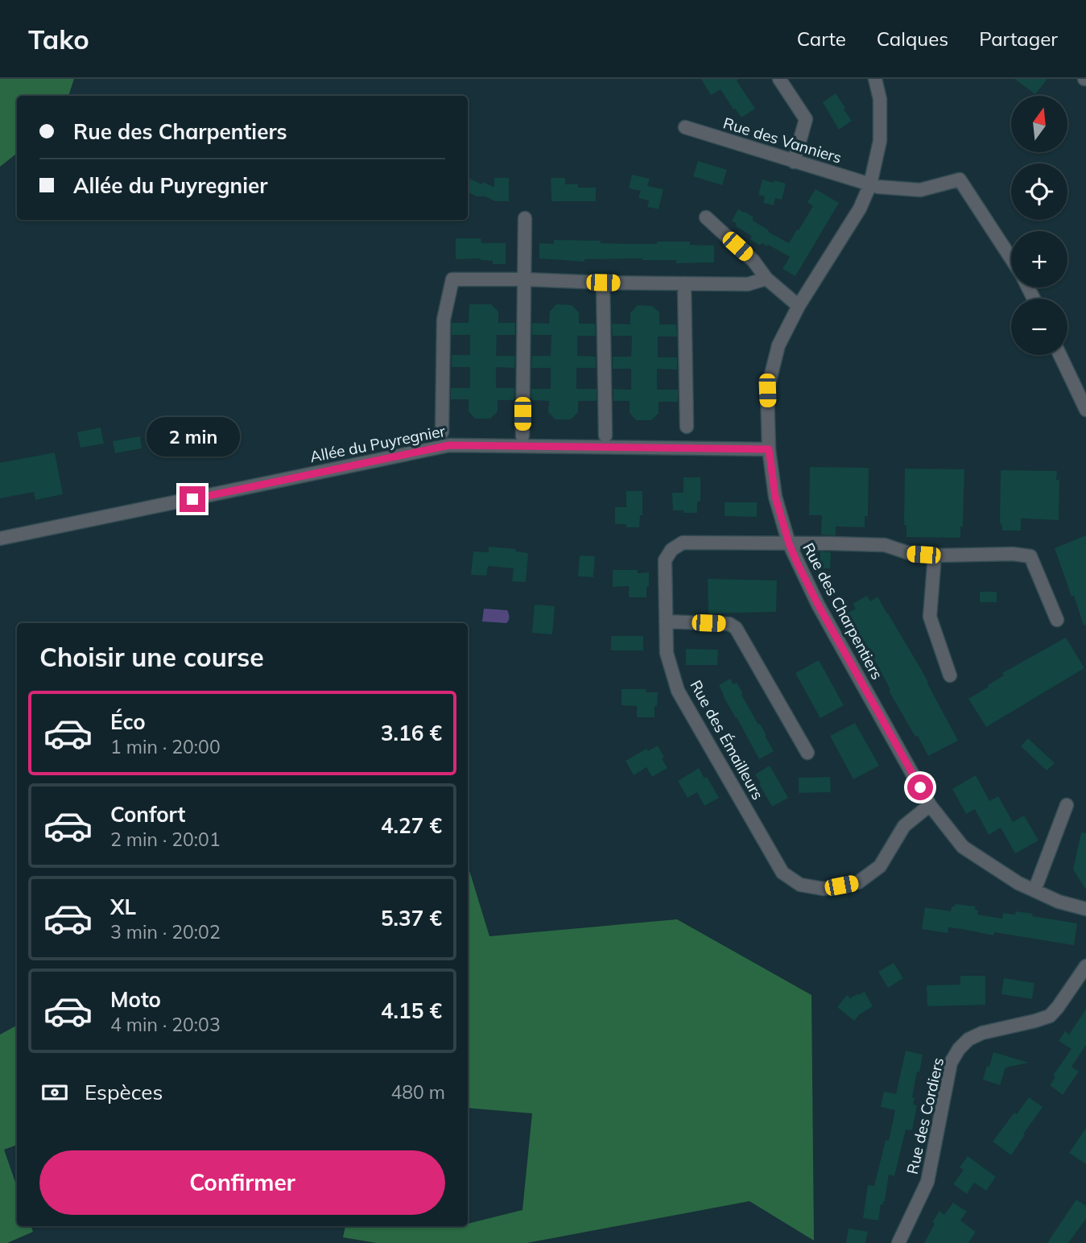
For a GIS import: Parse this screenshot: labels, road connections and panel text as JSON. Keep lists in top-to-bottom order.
{
  "streets": {
    "street": [
      "Rue des Vanniers",
      "Allée du Puyregnier",
      "Rue des Charpentiers",
      "Rue des Émailleurs",
      "Rue des Cordiers"
    ]
  },
  "crossings": [
    ["Rue des Vanniers", "Rue des Charpentiers"],
    ["Allée du Puyregnier", "Rue des Charpentiers"],
    ["Rue des Charpentiers", "Rue des Émailleurs"]
  ],
  "north": "top",
  "page": {
    "header": "Tako",
    "nav": ["Carte", "Calques", "Partager"],
    "map_buttons": ["+", "−"],
    "banner": ["Rue des Charpentiers", "Allée du Puyregnier"],
    "bubble": "2 min",
    "heading": "Choisir une course",
    "list": [
      {
        "name": "Éco",
        "note": "1 min · 20:00",
        "value": "3.16 €"
      },
      {
        "name": "Confort",
        "note": "2 min · 20:01",
        "value": "4.27 €"
      },
      {
        "name": "XL",
        "note": "3 min · 20:02",
        "value": "5.37 €"
      },
      {
        "name": "Moto",
        "note": "4 min · 20:03",
        "value": "4.15 €"
      }
    ],
    "pay": ["Espèces", "480 m"],
    "buttons": "Confirmer"
  }
}
